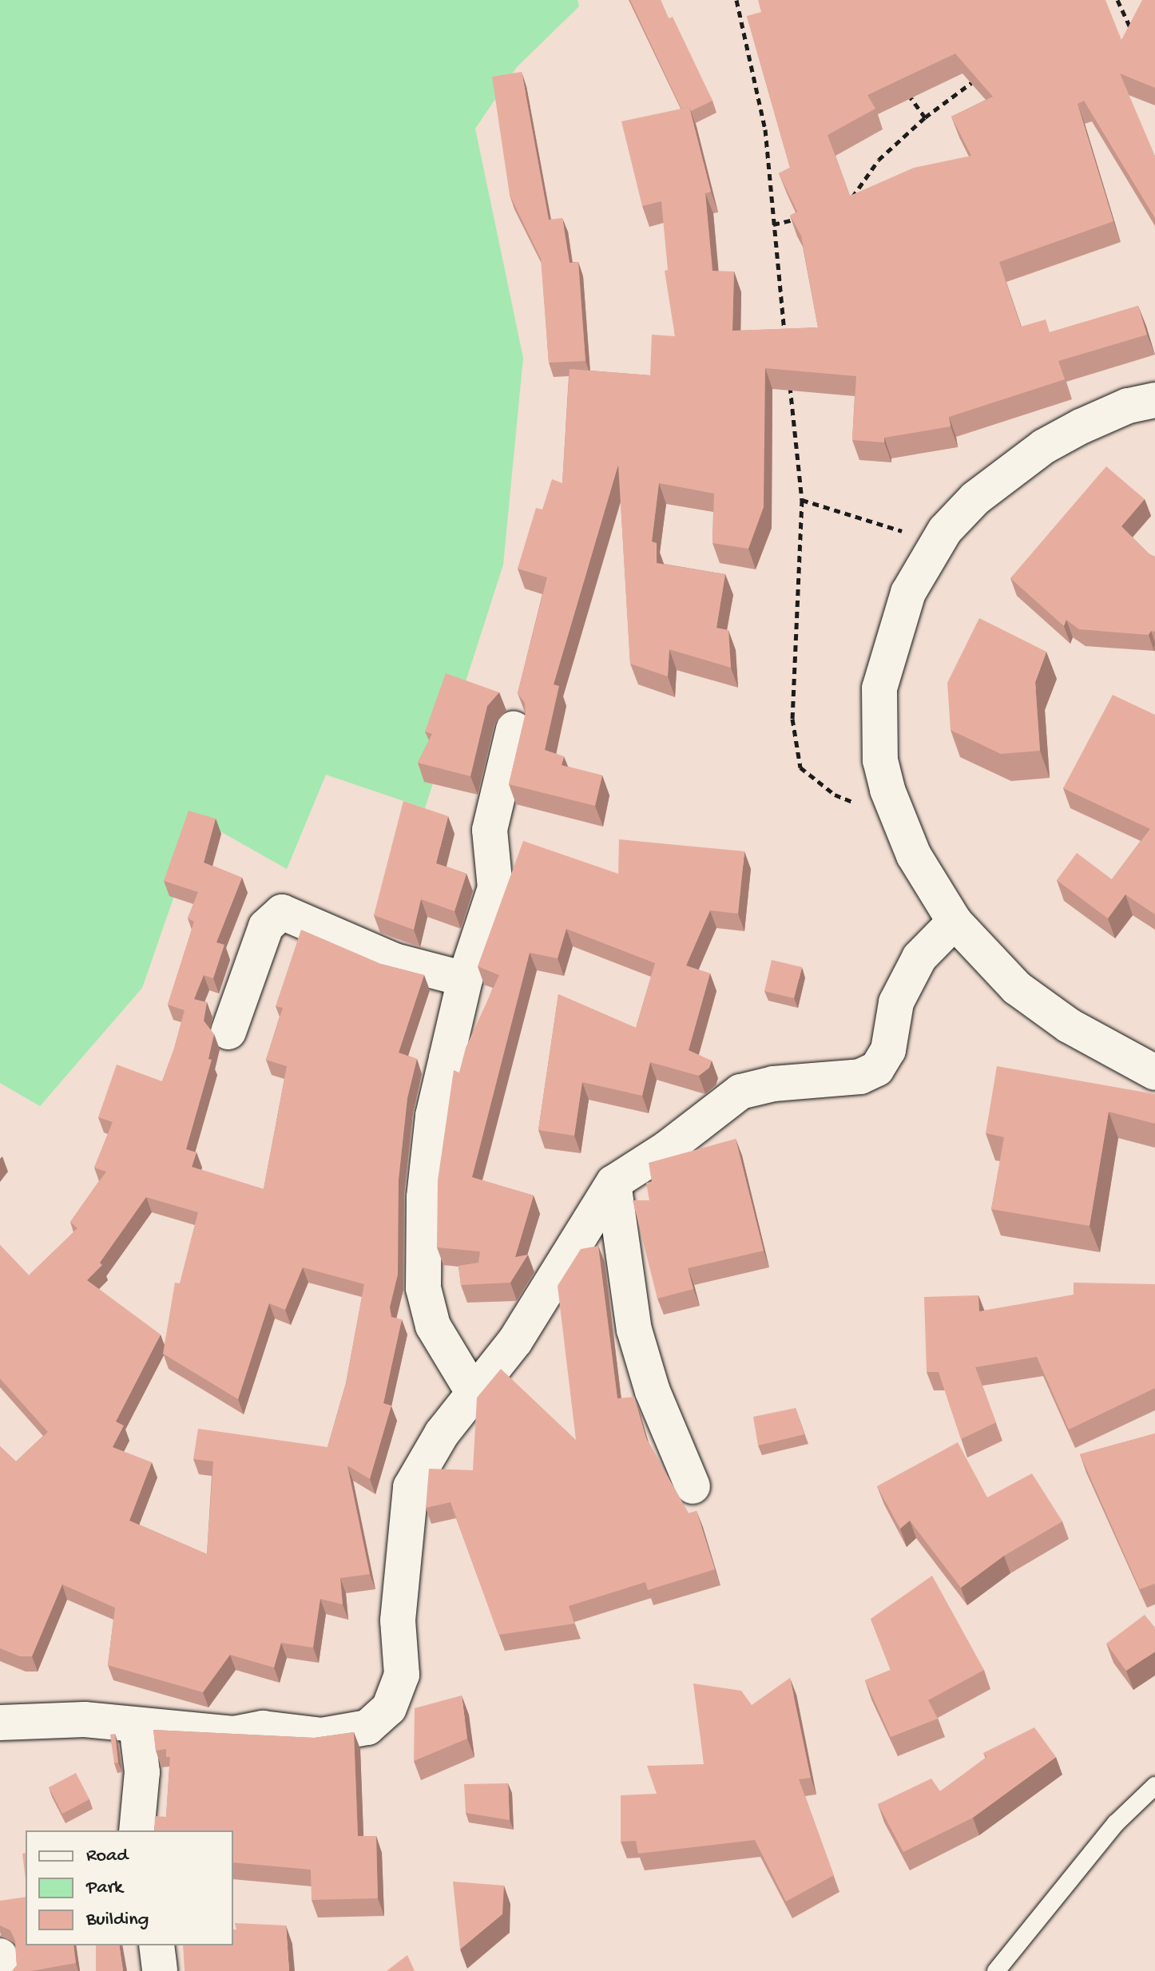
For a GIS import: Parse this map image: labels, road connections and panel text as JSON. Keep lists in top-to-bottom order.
{
  "legend": ["Road", "Park", "Building"]
}
